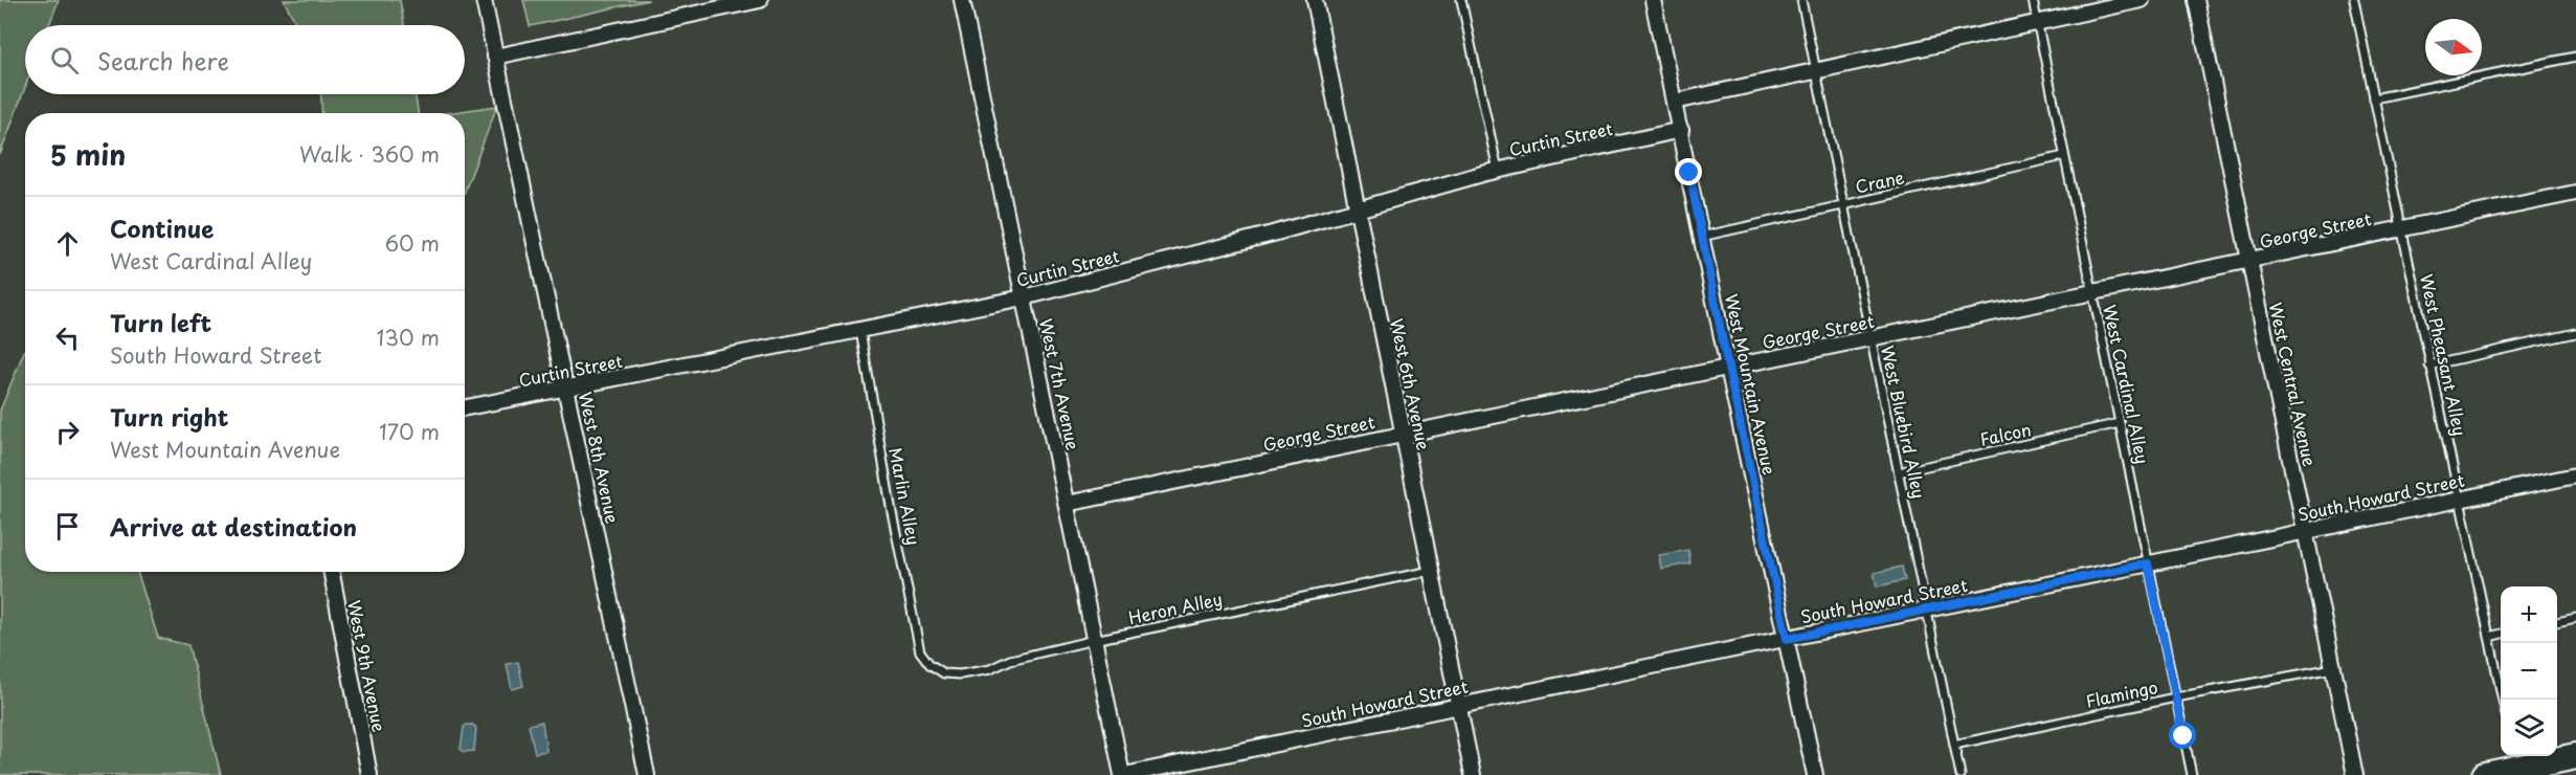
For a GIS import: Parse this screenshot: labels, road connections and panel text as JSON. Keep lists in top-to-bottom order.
{
  "streets": {
    "street": [
      "Curtin Street",
      "George Street",
      "West 7th Avenue",
      "West 6th Avenue",
      "West Mountain Avenue",
      "West Central Avenue",
      "West 8th Avenue",
      "South Howard Street",
      "West 9th Avenue"
    ],
    "lane": [
      "Crane",
      "West Pheasant Alley",
      "West Cardinal Alley",
      "West Bluebird Alley",
      "Falcon",
      "Marlin Alley",
      "Heron Alley",
      "Flamingo"
    ]
  },
  "crossings": [
    ["Curtin Street", "West 7th Avenue"],
    ["Curtin Street", "West 6th Avenue"],
    ["Curtin Street", "West Mountain Avenue"],
    ["Curtin Street", "West 8th Avenue"],
    ["Curtin Street", "Marlin Alley"],
    ["Crane", "West Mountain Avenue"],
    ["Crane", "West Cardinal Alley"],
    ["Crane", "West Bluebird Alley"],
    ["George Street", "West Pheasant Alley"],
    ["George Street", "West 7th Avenue"],
    ["George Street", "West 6th Avenue"],
    ["George Street", "West Mountain Avenue"],
    ["George Street", "West Cardinal Alley"],
    ["George Street", "West Central Avenue"],
    ["George Street", "West Bluebird Alley"],
    ["West Pheasant Alley", "South Howard Street"],
    ["West 7th Avenue", "South Howard Street"],
    ["West 7th Avenue", "Heron Alley"],
    ["West 6th Avenue", "South Howard Street"],
    ["West 6th Avenue", "Heron Alley"],
    ["West Mountain Avenue", "South Howard Street"],
    ["West Cardinal Alley", "Falcon"],
    ["West Cardinal Alley", "South Howard Street"],
    ["West Cardinal Alley", "Flamingo"],
    ["West Central Avenue", "South Howard Street"],
    ["West Central Avenue", "Flamingo"],
    ["West Bluebird Alley", "Falcon"],
    ["West Bluebird Alley", "South Howard Street"],
    ["West Bluebird Alley", "Flamingo"],
    ["Marlin Alley", "Heron Alley"]
  ],
  "north": "right",
  "page": {
    "search": "Search here",
    "heading": ["5 min", "Walk · 360 m"],
    "list": [
      ["Continue", "West Cardinal Alley", "60 m"],
      ["Turn left", "South Howard Street", "130 m"],
      ["Turn right", "West Mountain Avenue", "170 m"],
      "Arrive at destination"
    ],
    "map_buttons": ["+", "−"]
  }
}
